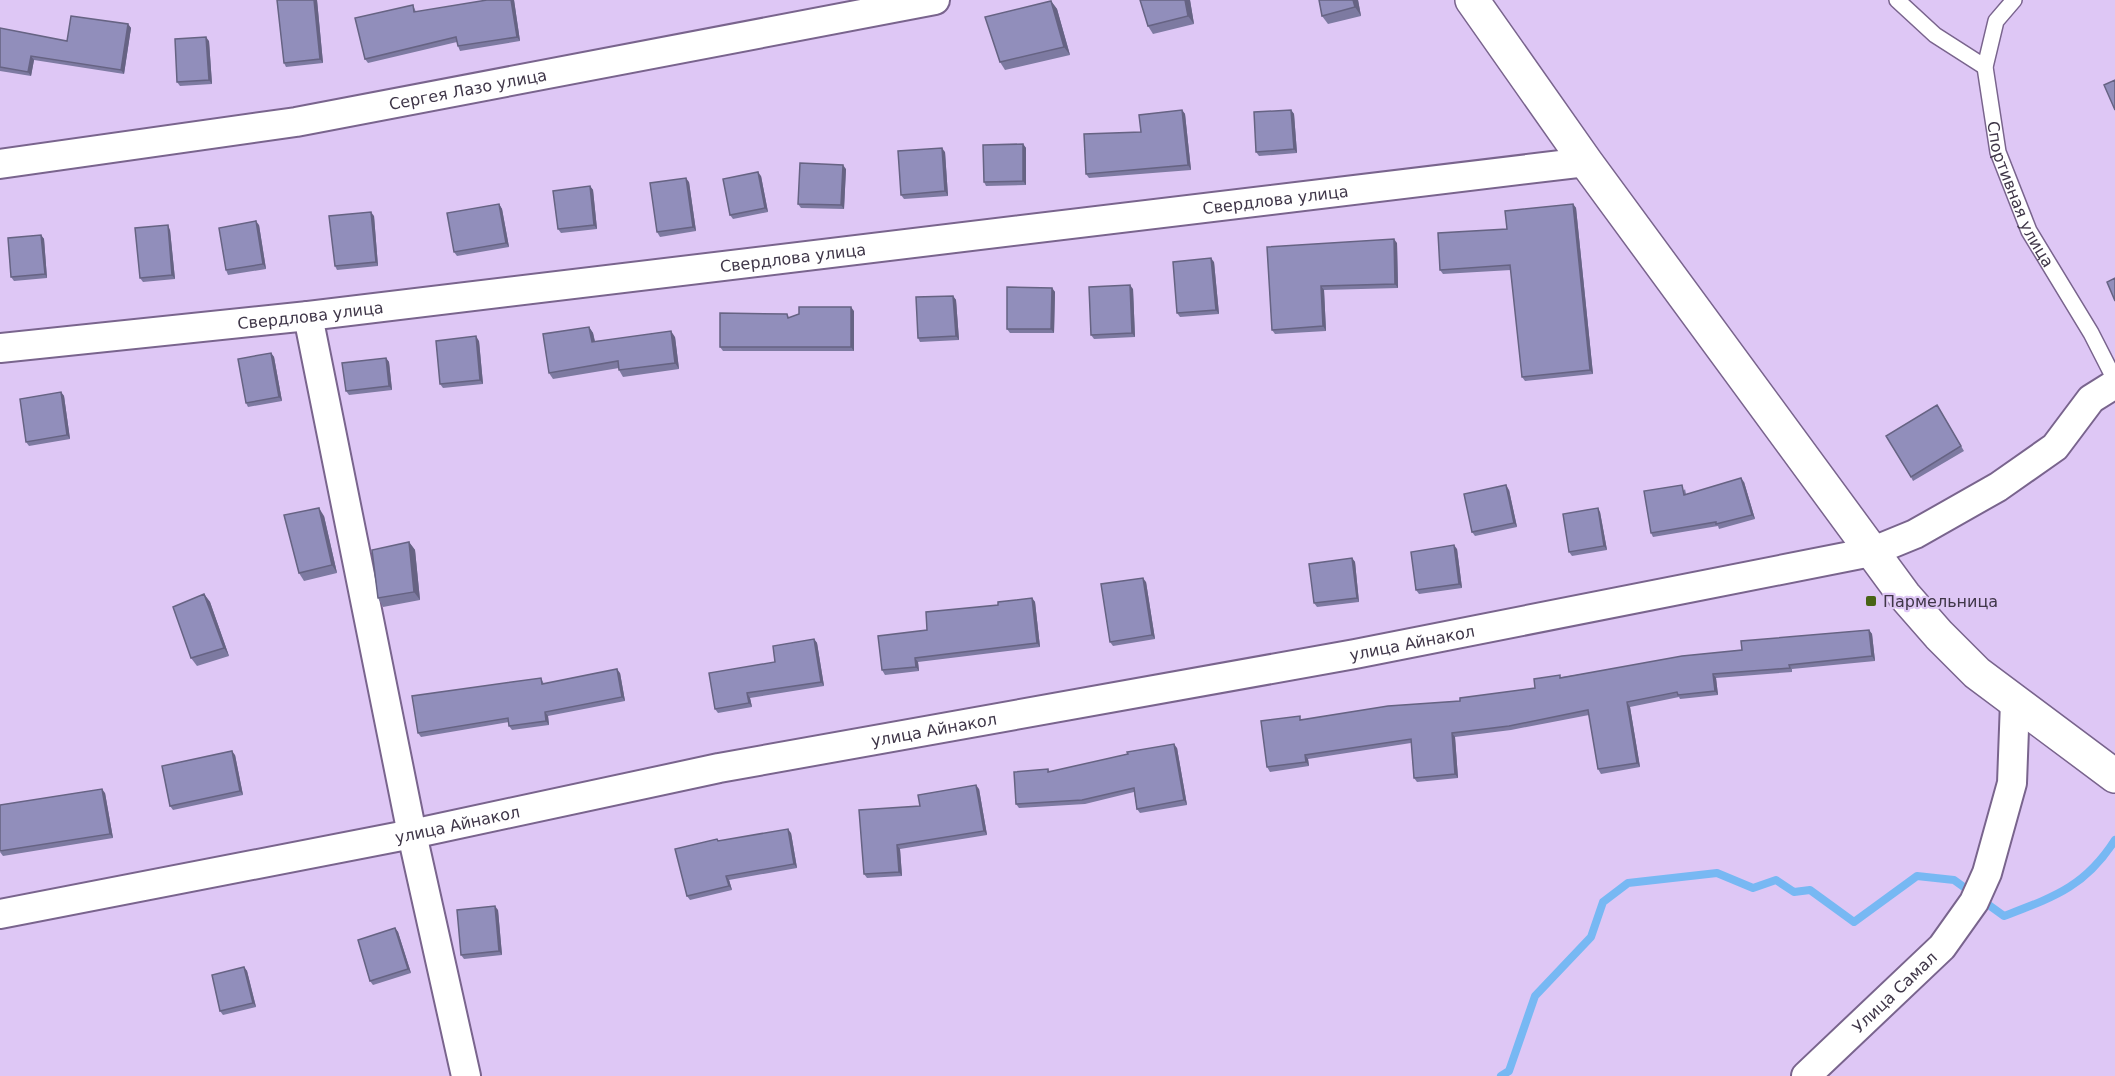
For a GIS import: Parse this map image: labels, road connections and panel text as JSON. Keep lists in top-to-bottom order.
{
  "streets": {
    "street": [
      "Сергея Лазо улица",
      "Спортивная улица",
      "Свердлова улица",
      "улица Айнакол",
      "Улица Самал"
    ]
  },
  "crossings": [
    ["Спортивная улица", "улица Айнакол"]
  ],
  "places": {
    "transit": ["Пармельница"]
  }
}
